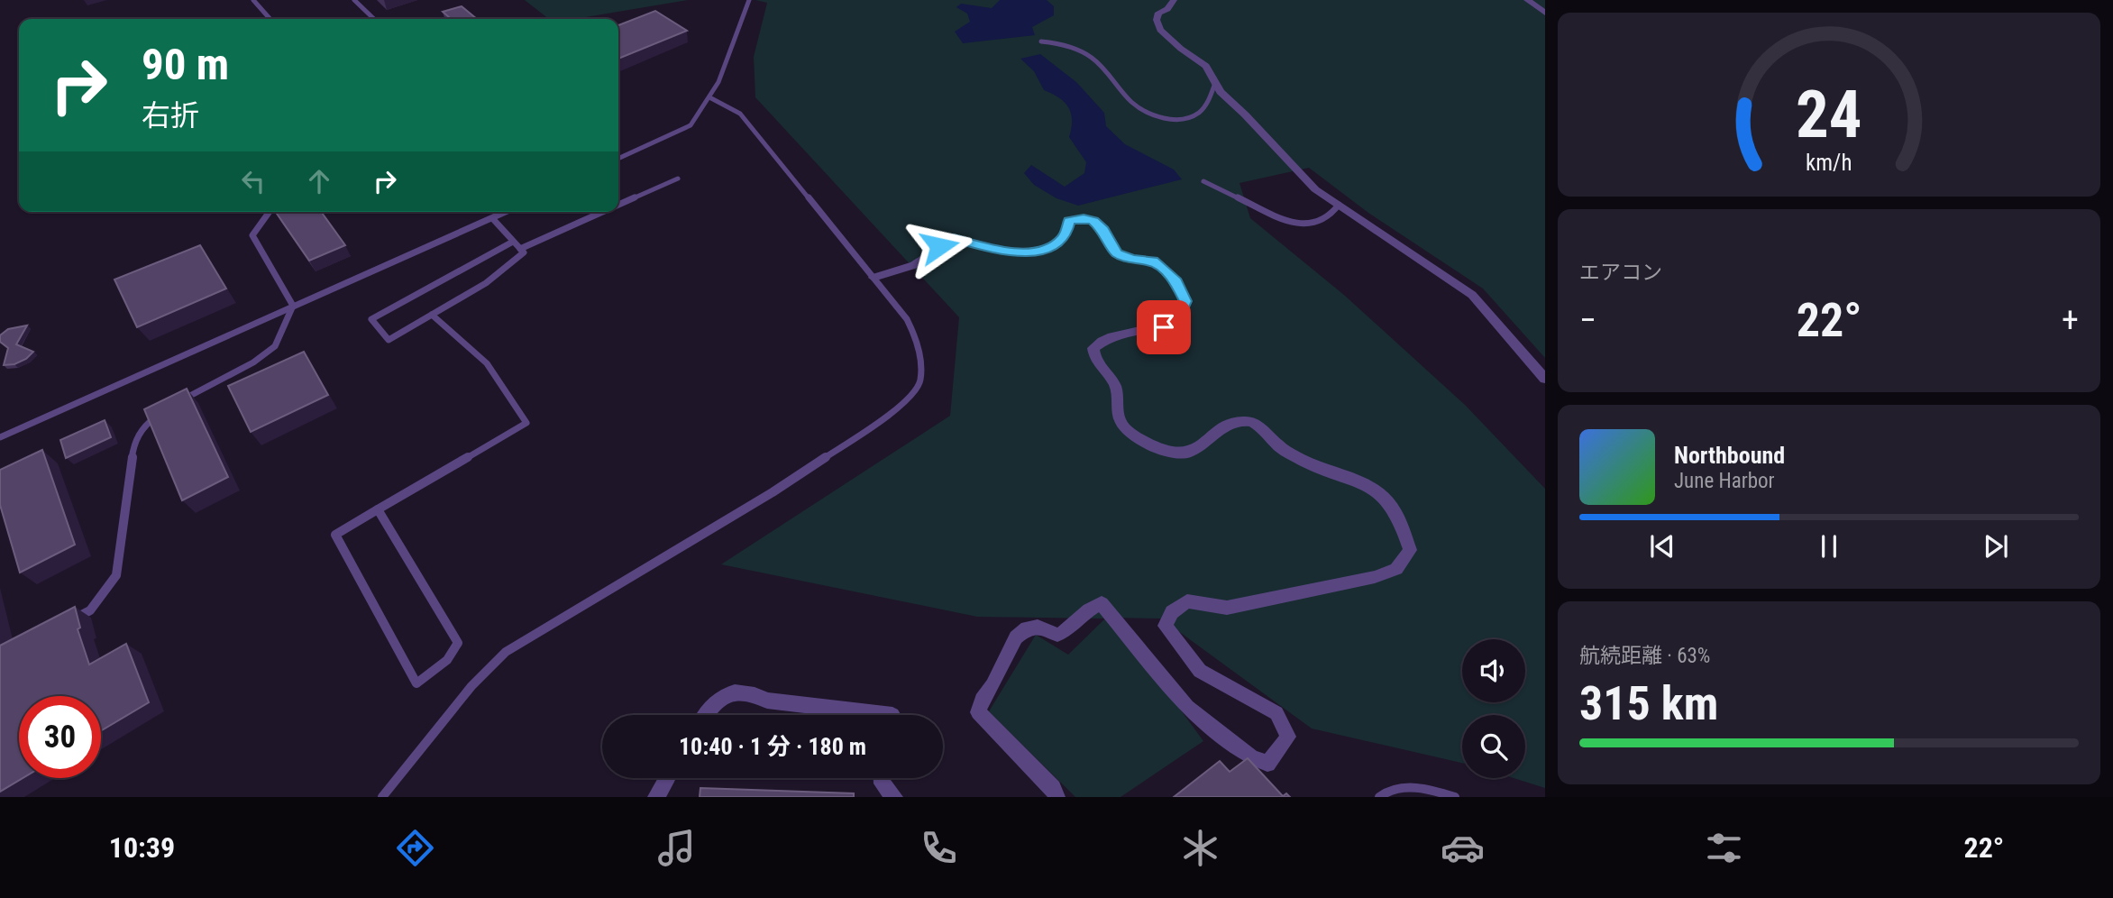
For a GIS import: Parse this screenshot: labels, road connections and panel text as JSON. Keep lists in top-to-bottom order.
{
  "page": {
    "turn": ["90 m", "右折"],
    "tile": [
      "エアコン",
      ["航続距離 · 63%", "315 km"]
    ],
    "heat": ["−", "22°", "+"],
    "song": ["Northbound", "June Harbor"],
    "limit": "30",
    "trip": "10:40 · 1 分 · 180 m",
    "tabs": ["10:39", "22°"],
    "gauge": ["24", "km/h"]
  }
}
